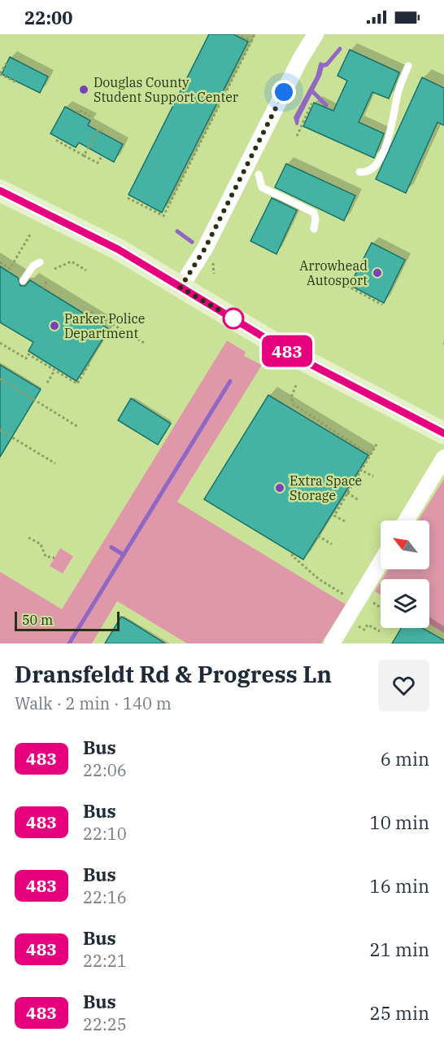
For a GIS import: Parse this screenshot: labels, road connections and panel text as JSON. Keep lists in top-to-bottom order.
{
  "places": [
    "Douglas County Student Support Center",
    "Arrowhead Autosport",
    "Parker Police Department",
    "Extra Space Storage"
  ],
  "lines": ["bus line 483"],
  "scale_bar": "50 m",
  "north": "top left",
  "page": {
    "status": "22:00",
    "on_map": "483",
    "scale": "50 m",
    "heading": ["Dransfeldt Rd & Progress Ln", "Walk · 2 min · 140 m"],
    "list": [
      {
        "mark": "483",
        "name": "Bus",
        "note": "22:06",
        "value": "6 min"
      },
      {
        "mark": "483",
        "name": "Bus",
        "note": "22:10",
        "value": "10 min"
      },
      {
        "mark": "483",
        "name": "Bus",
        "note": "22:16",
        "value": "16 min"
      },
      {
        "mark": "483",
        "name": "Bus",
        "note": "22:21",
        "value": "21 min"
      },
      {
        "mark": "483",
        "name": "Bus",
        "note": "22:25",
        "value": "25 min"
      }
    ]
  }
}
